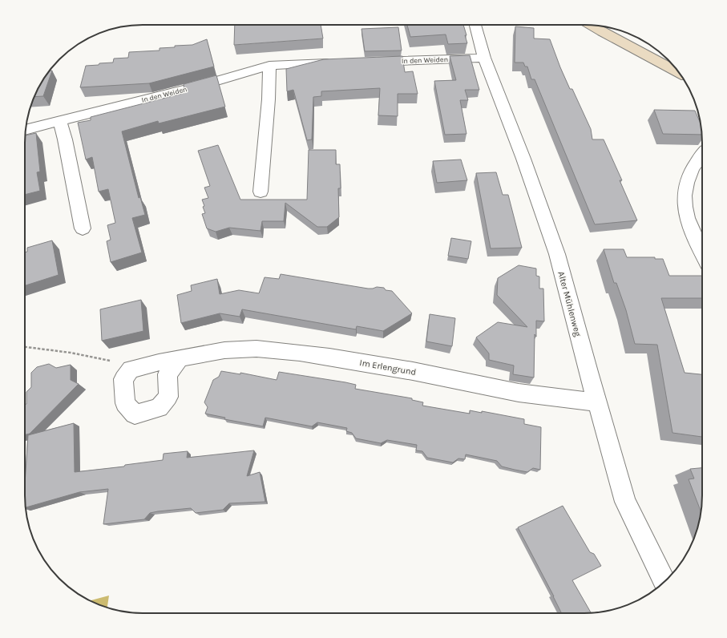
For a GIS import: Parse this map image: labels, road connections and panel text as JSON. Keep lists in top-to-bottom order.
{
  "streets": {
    "street": ["In den Weiden", "Alter Mühlenweg", "Im Erlengrund"]
  },
  "crossings": [
    ["In den Weiden", "Alter Mühlenweg"],
    ["Alter Mühlenweg", "Im Erlengrund"]
  ]
}
